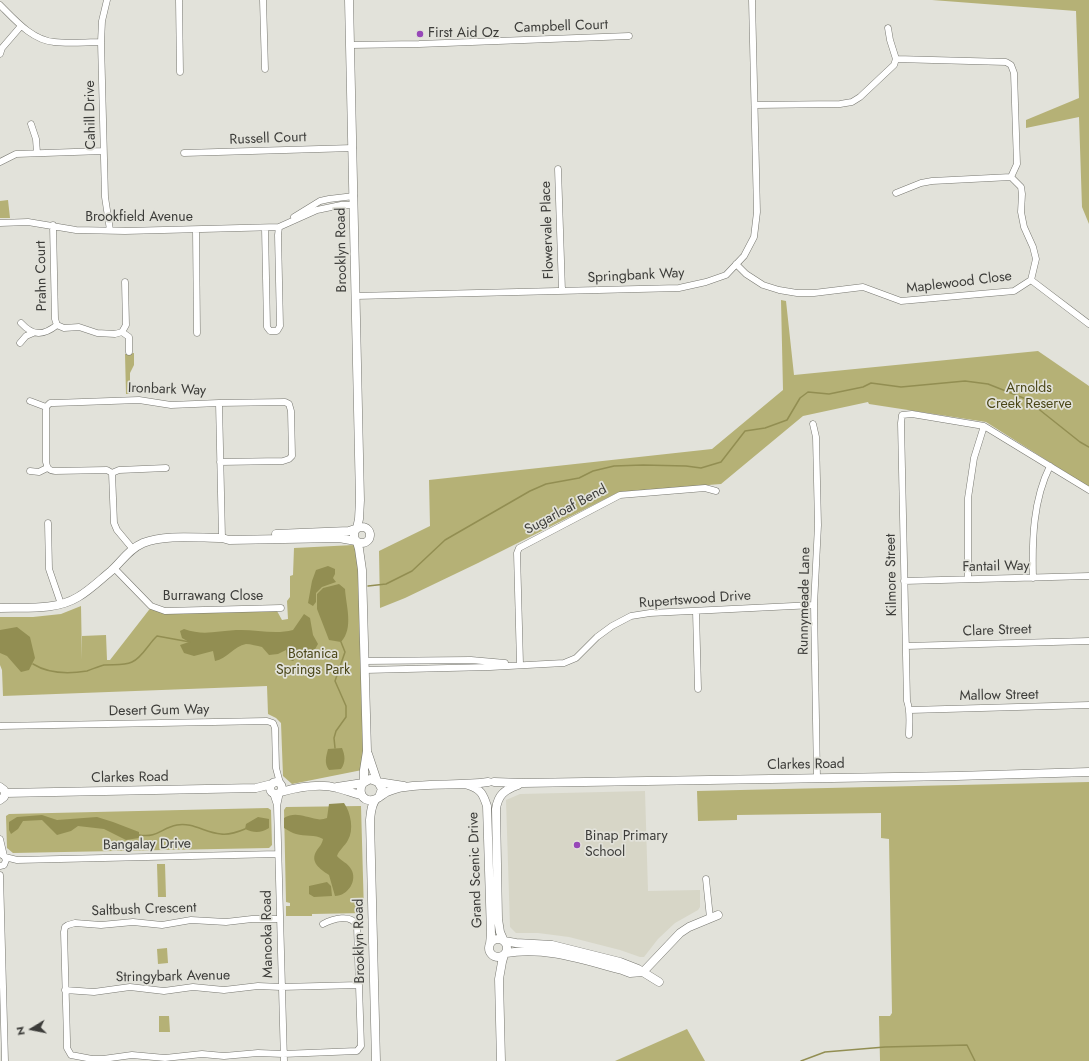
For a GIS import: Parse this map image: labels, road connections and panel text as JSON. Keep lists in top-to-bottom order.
{
  "streets": {
    "street": [
      "Campbell Court",
      "Cahill Drive",
      "Russell Court",
      "Brookfield Avenue",
      "Flowervale Place",
      "Brooklyn Road",
      "Prahn Court",
      "Springbank Way",
      "Maplewood Close",
      "Ironbark Way",
      "Sugarloaf Bend",
      "Fantail Way",
      "Kilmore Street",
      "Burrawang Close",
      "Rupertswood Drive",
      "Runnymeade Lane",
      "Clare Street",
      "Mallow Street",
      "Desert Gum Way",
      "Clarkes Road",
      "Bangalay Drive",
      "Grand Scenic Drive",
      "Saltbush Crescent",
      "Manooka Road",
      "Stringybark Avenue"
    ]
  },
  "crossings": [
    ["Campbell Court", "Brooklyn Road"],
    ["Cahill Drive", "Brookfield Avenue"],
    ["Russell Court", "Brooklyn Road"],
    ["Brookfield Avenue", "Brooklyn Road"],
    ["Brookfield Avenue", "Prahn Court"],
    ["Flowervale Place", "Springbank Way"],
    ["Brooklyn Road", "Springbank Way"],
    ["Brooklyn Road", "Clarkes Road"],
    ["Springbank Way", "Maplewood Close"],
    ["Sugarloaf Bend", "Rupertswood Drive"],
    ["Fantail Way", "Kilmore Street"],
    ["Kilmore Street", "Clare Street"],
    ["Kilmore Street", "Mallow Street"],
    ["Rupertswood Drive", "Runnymeade Lane"],
    ["Runnymeade Lane", "Clarkes Road"],
    ["Desert Gum Way", "Clarkes Road"],
    ["Desert Gum Way", "Manooka Road"],
    ["Clarkes Road", "Grand Scenic Drive"],
    ["Clarkes Road", "Manooka Road"],
    ["Bangalay Drive", "Manooka Road"],
    ["Saltbush Crescent", "Manooka Road"],
    ["Saltbush Crescent", "Stringybark Avenue"],
    ["Manooka Road", "Stringybark Avenue"]
  ],
  "parks": ["Arnolds Creek Reserve", "Botanica Springs Park"],
  "places": ["First Aid Oz", "Binap Primary School"],
  "north": "left"
}
